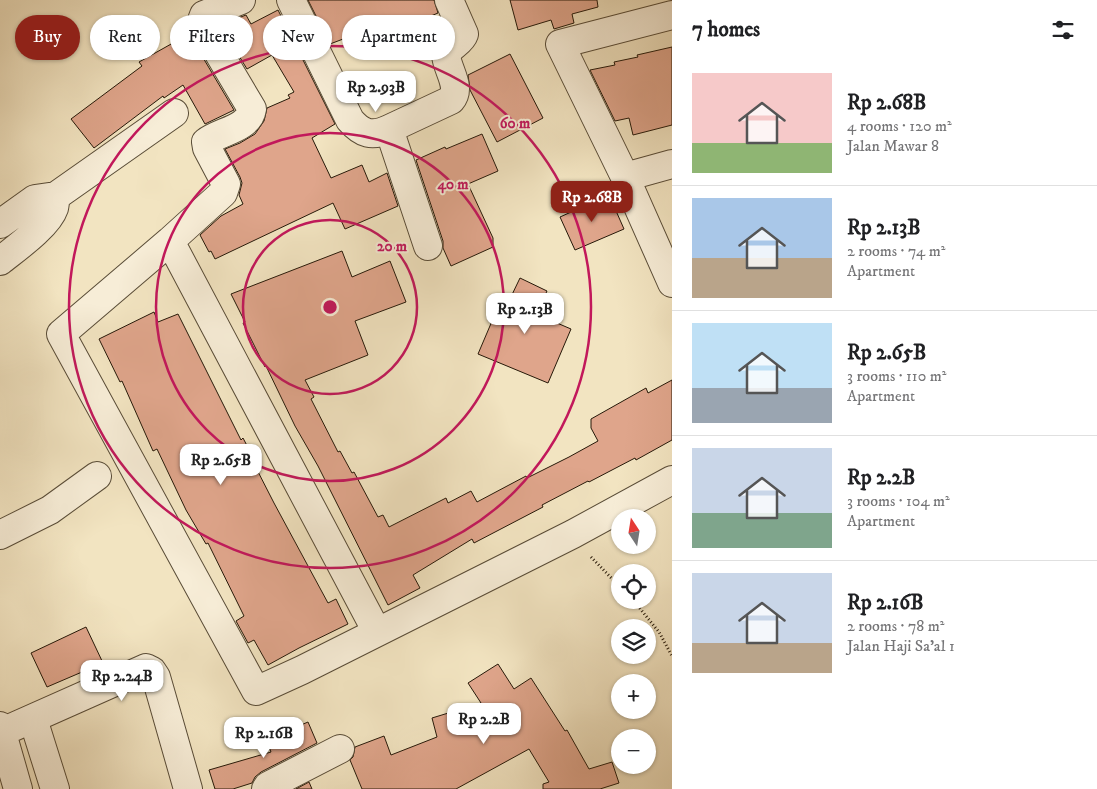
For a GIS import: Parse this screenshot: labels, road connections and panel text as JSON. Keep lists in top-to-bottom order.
{
  "north": "top",
  "page": {
    "heading": "7 homes",
    "chip": [
      "Buy",
      "Rent",
      "Filters",
      "New",
      "Apartment"
    ],
    "list": [
      {
        "name": "Rp 2.68B",
        "note": "4 rooms · 120 m² · Jalan Mawar 8"
      },
      {
        "name": "Rp 2.13B",
        "note": "2 rooms · 74 m² · Apartment"
      },
      {
        "name": "Rp 2.65B",
        "note": "3 rooms · 110 m² · Apartment"
      },
      {
        "name": "Rp 2.2B",
        "note": "3 rooms · 104 m² · Apartment"
      },
      {
        "name": "Rp 2.16B",
        "note": "2 rooms · 78 m² · Jalan Haji Sa'al 1"
      }
    ],
    "price": [
      "Rp 2.93B",
      "Rp 2.68B",
      "Rp 2.13B",
      "Rp 2.65B",
      "Rp 2.24B",
      "Rp 2.2B",
      "Rp 2.16B"
    ],
    "map_buttons": ["+", "−"]
  },
  "rings": ["60 m", "40 m", "20 m"]
}
